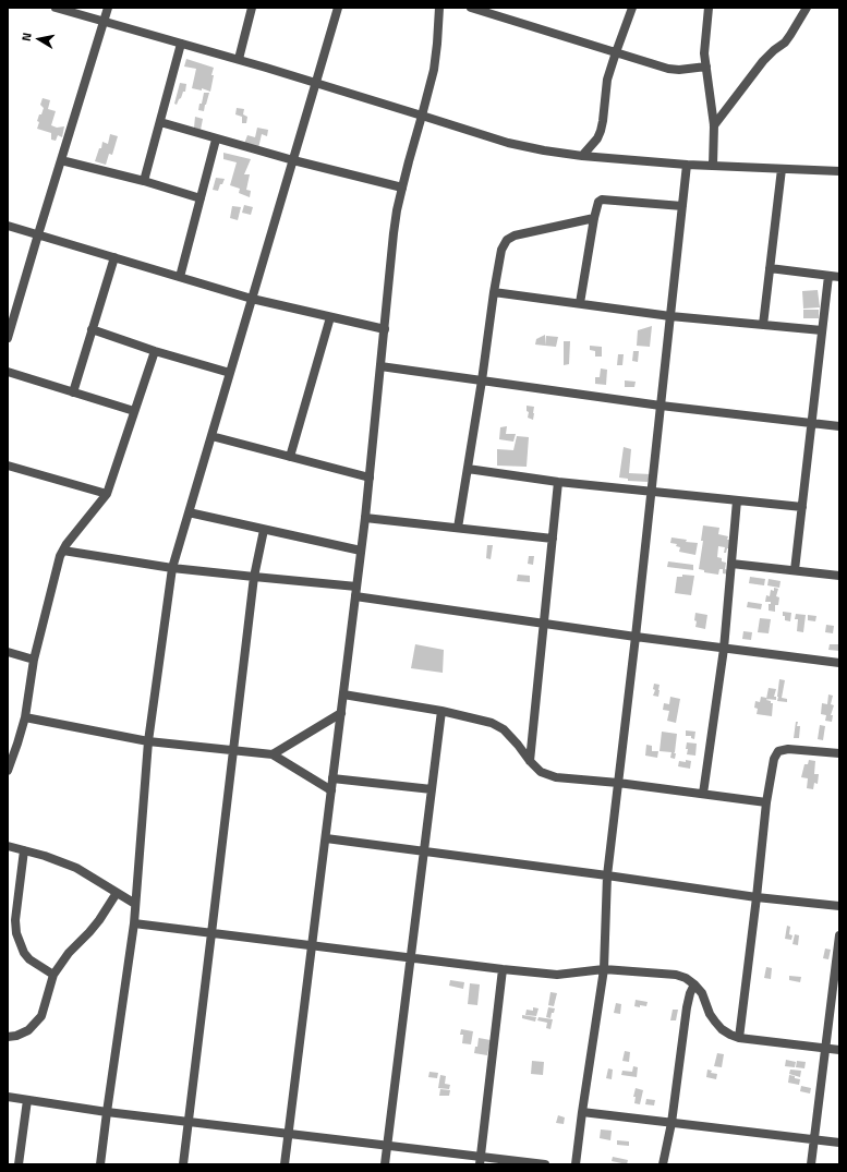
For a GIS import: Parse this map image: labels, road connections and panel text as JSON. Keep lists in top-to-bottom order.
{
  "north": "left"
}
